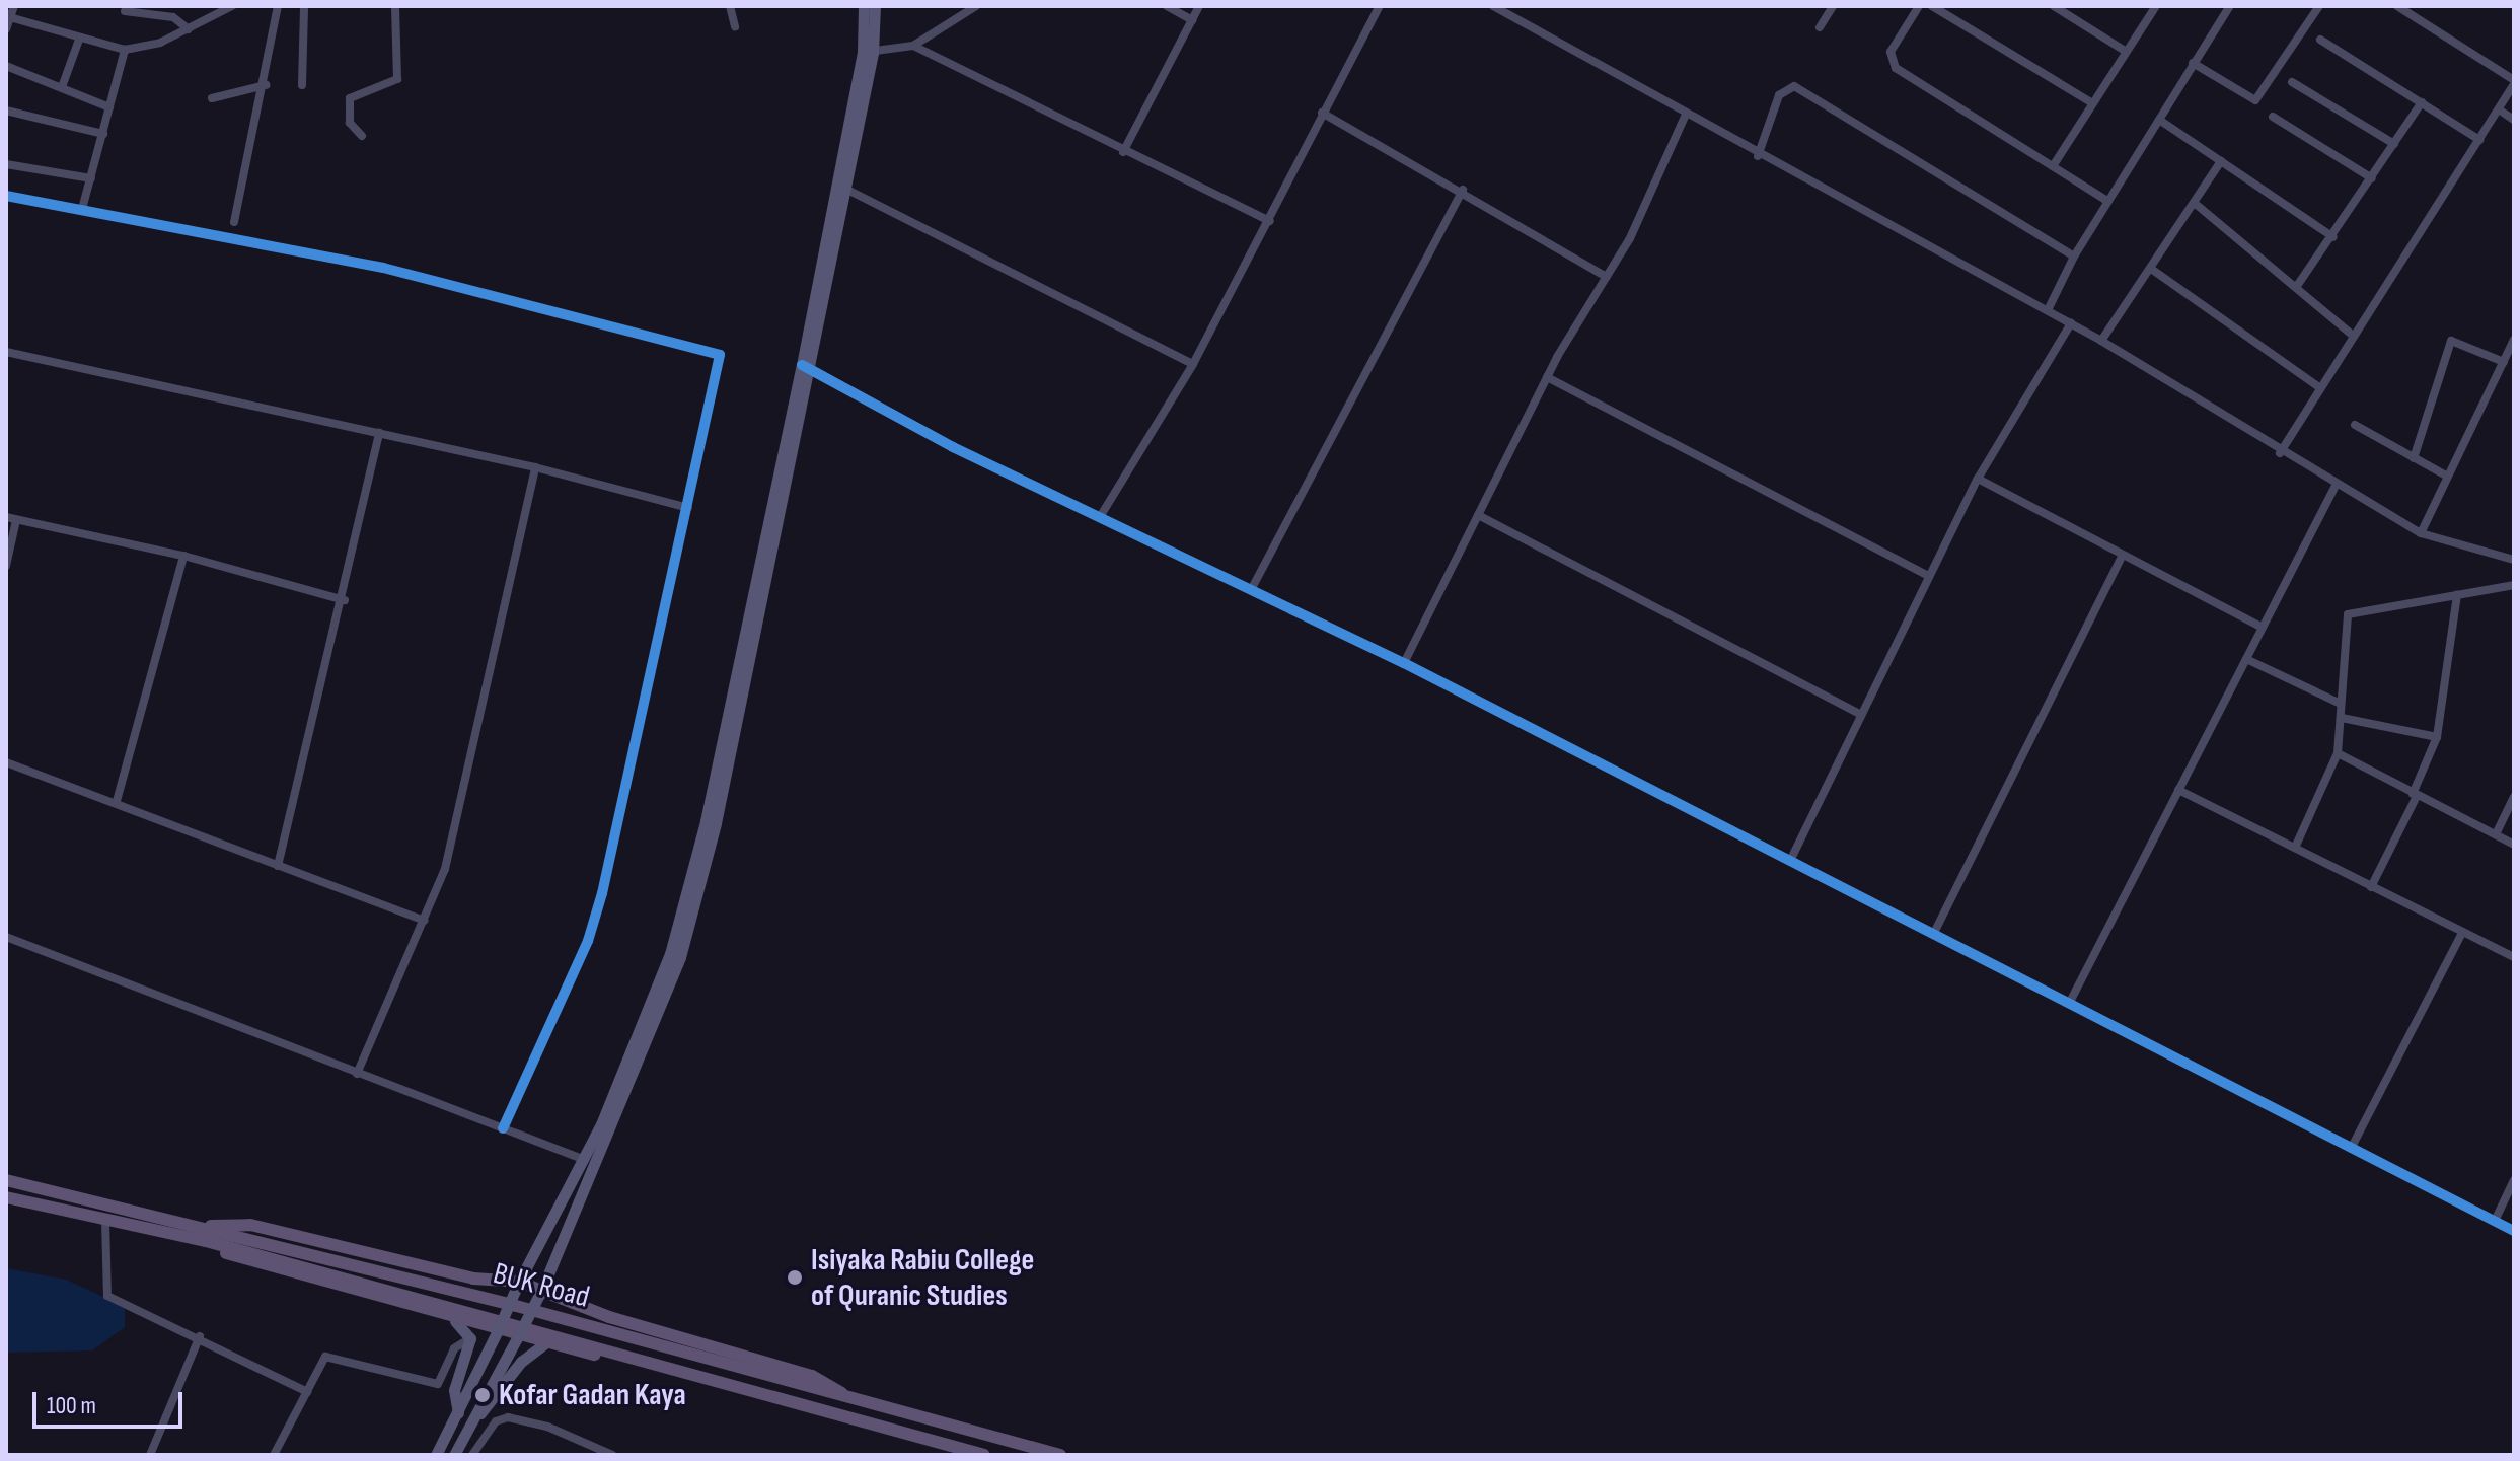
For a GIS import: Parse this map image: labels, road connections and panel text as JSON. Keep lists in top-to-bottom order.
{
  "streets": {
    "main road": ["BUK Road"]
  },
  "places": ["Isiyaka Rabiu College of Quranic Studies", "Kofar Gadan Kaya"],
  "scale_bar": "100 m"
}
